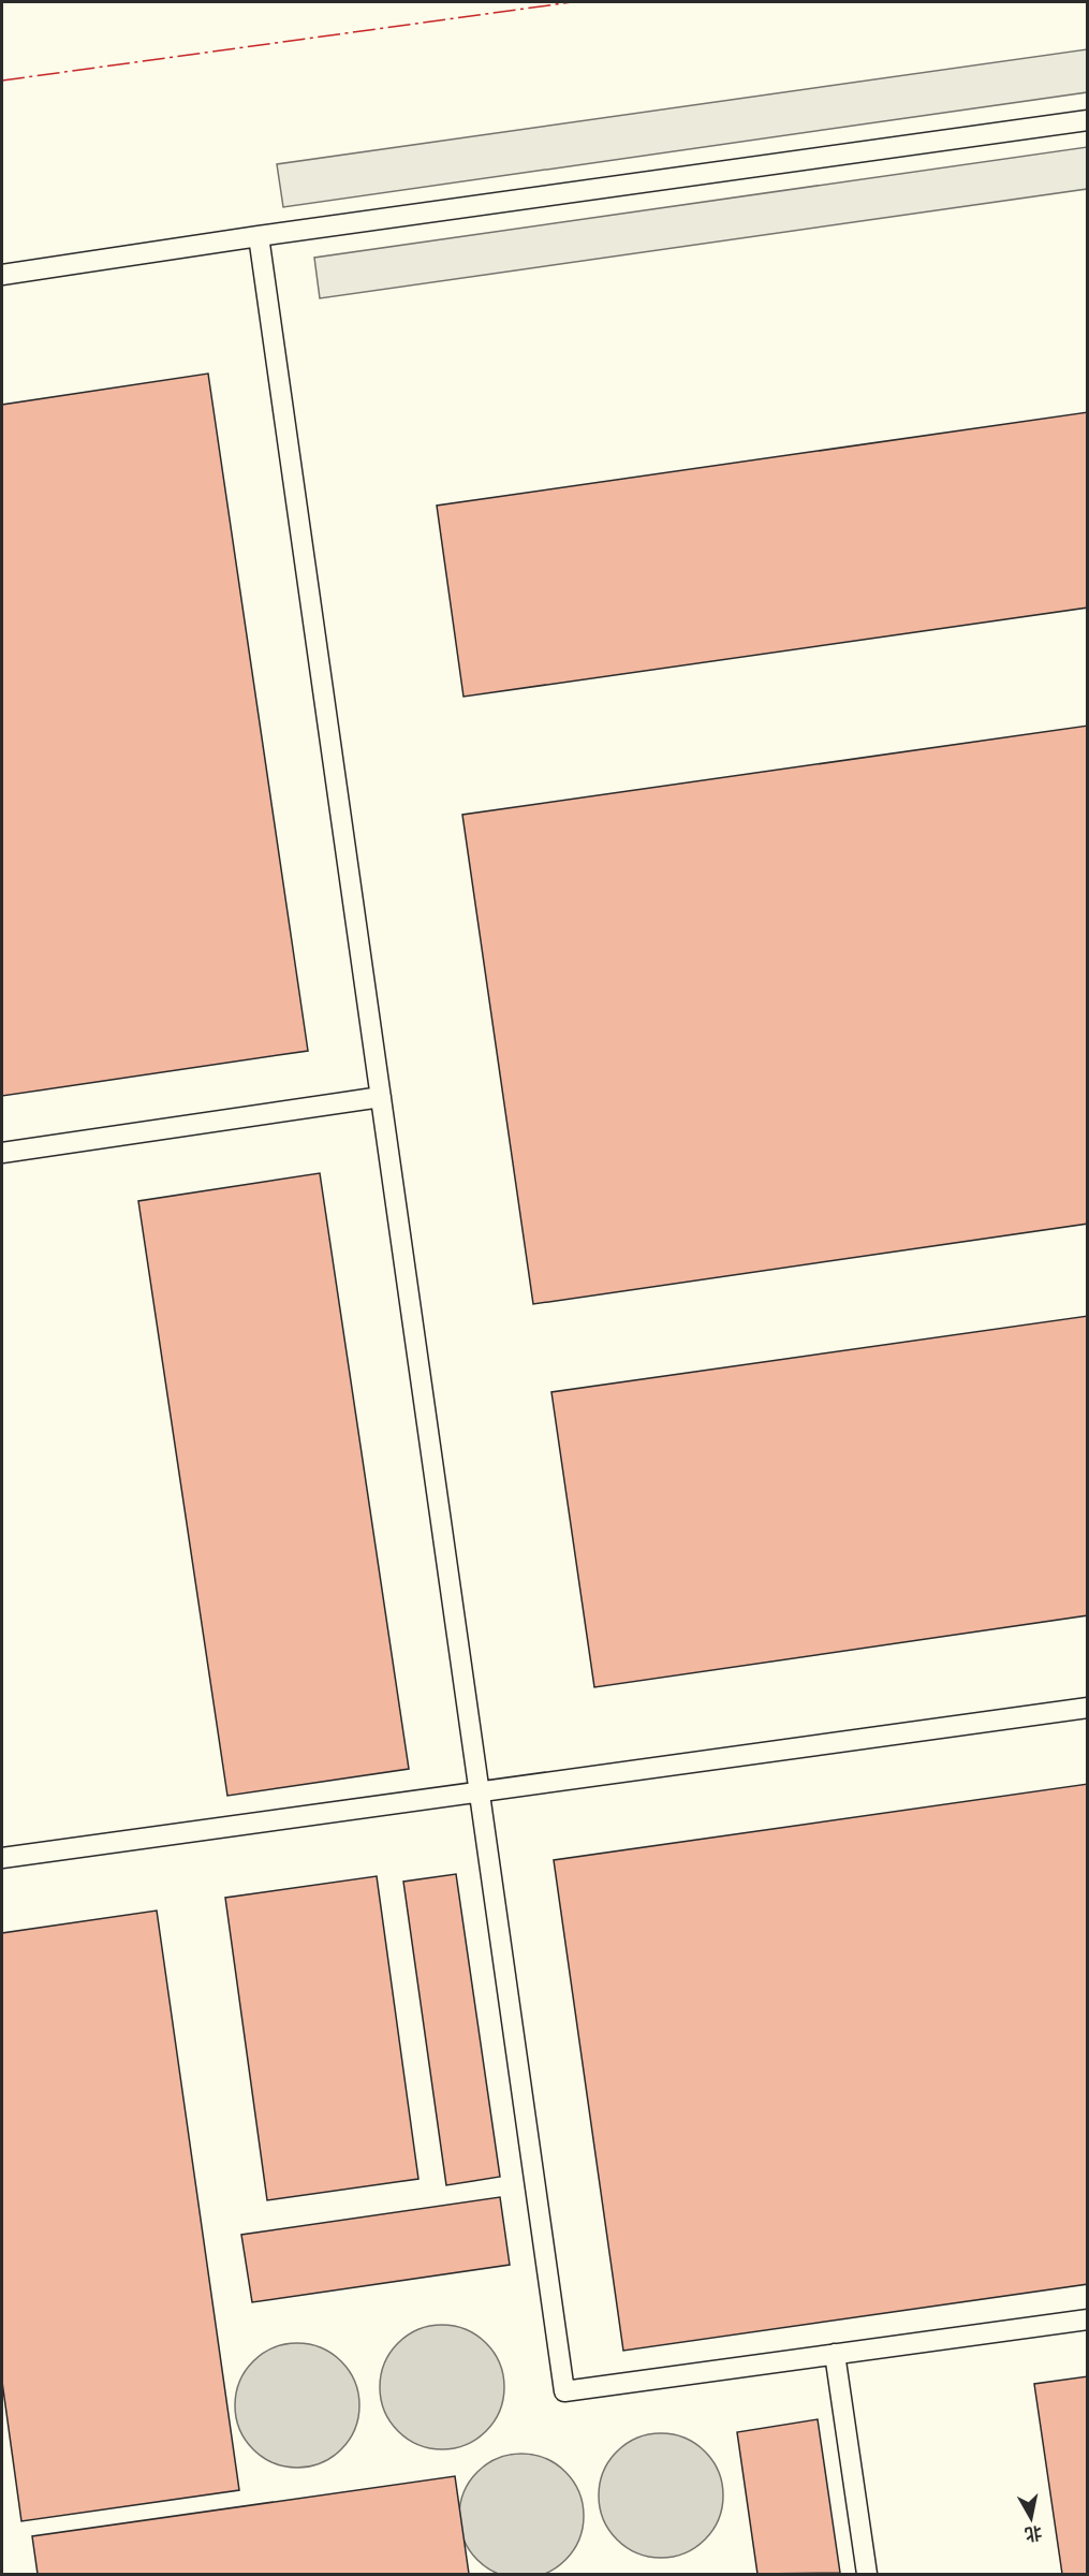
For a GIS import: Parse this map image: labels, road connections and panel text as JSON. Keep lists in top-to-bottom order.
{
  "north": "bottom"
}
